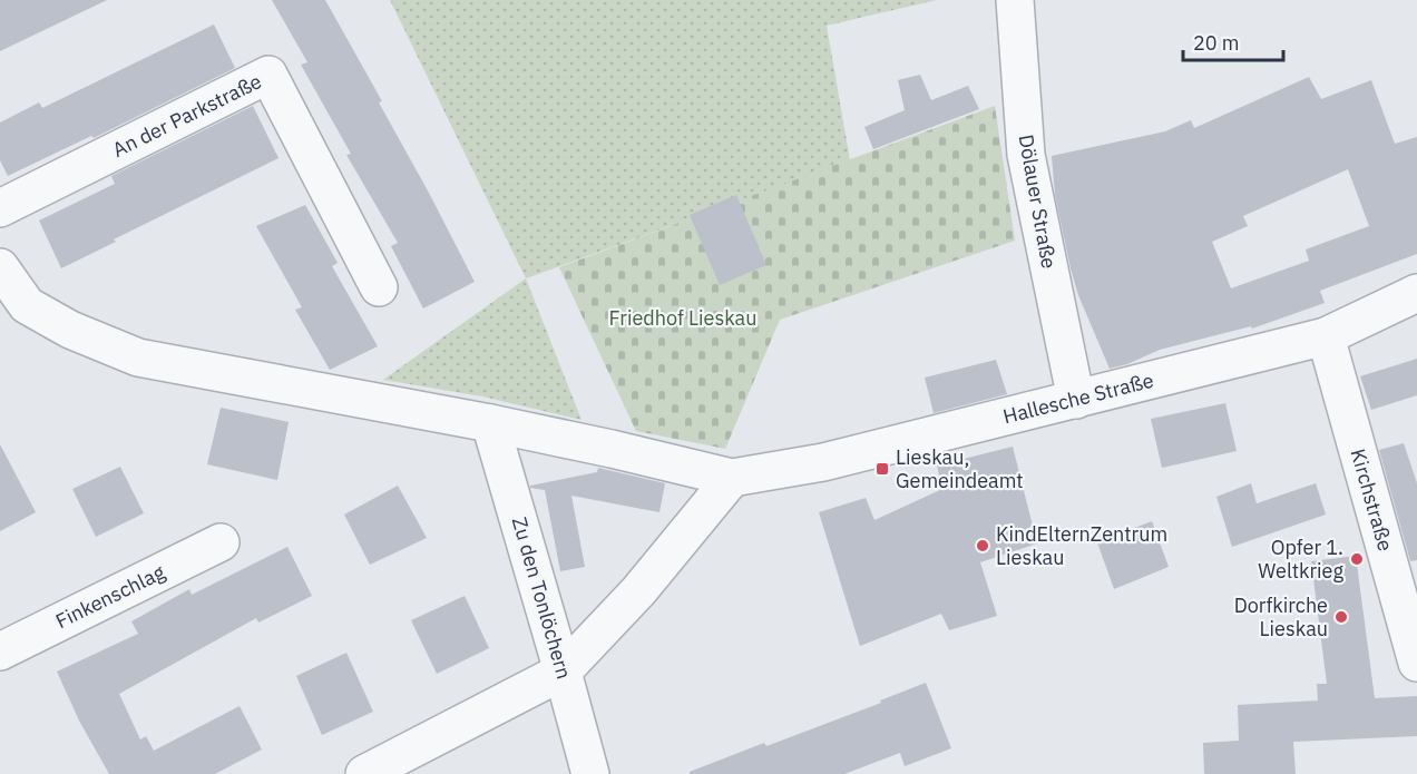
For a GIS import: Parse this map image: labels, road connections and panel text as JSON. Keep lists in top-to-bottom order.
{
  "streets": {
    "street": [
      "An der Parkstraße",
      "Dölauer Straße",
      "Hallesche Straße",
      "Kirchstraße",
      "Finkenschlag",
      "Zu den Tonlöchern"
    ]
  },
  "crossings": [
    ["Dölauer Straße", "Hallesche Straße"],
    ["Hallesche Straße", "Kirchstraße"],
    ["Hallesche Straße", "Zu den Tonlöchern"]
  ],
  "parks": ["Friedhof Lieskau"],
  "places": {
    "transit": ["Lieskau, Gemeindeamt"],
    "other": ["KindElternZentrum Lieskau", "Opfer 1. Weltkrieg", "Dorfkirche Lieskau"]
  },
  "scale_bar": "20 m"
}
